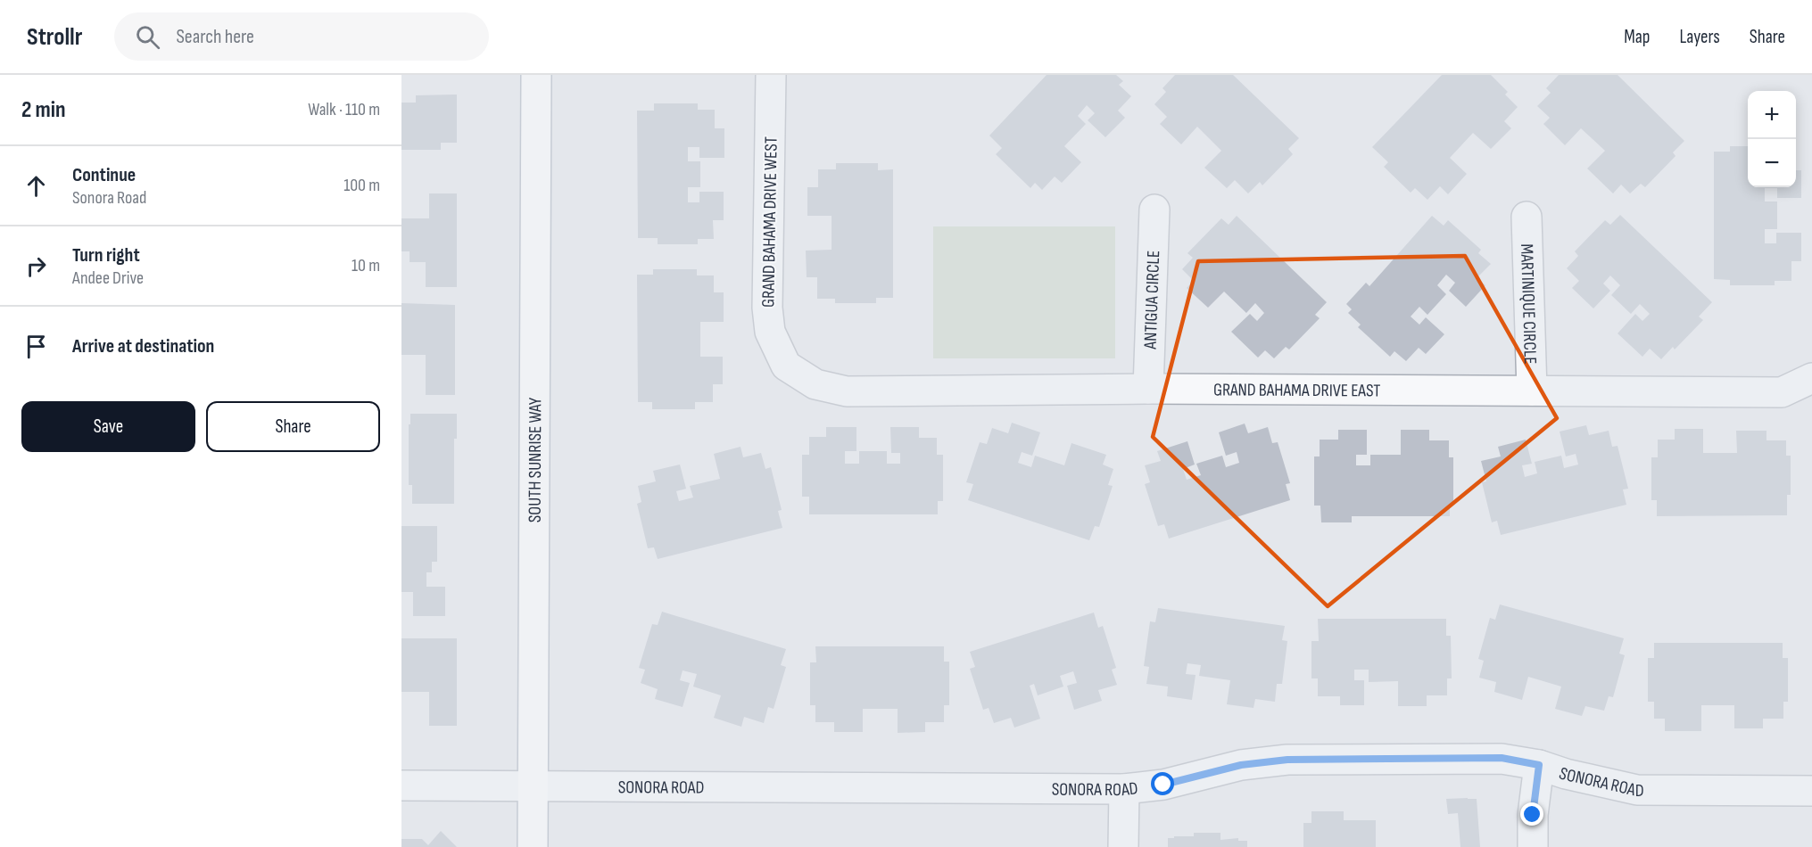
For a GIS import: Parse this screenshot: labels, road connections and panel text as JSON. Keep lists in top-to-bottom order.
{
  "streets": {
    "main road": ["SOUTH SUNRISE WAY"],
    "street": [
      "GRAND BAHAMA DRIVE WEST",
      "ANTIGUA CIRCLE",
      "MARTINIQUE CIRCLE",
      "GRAND BAHAMA DRIVE EAST",
      "SONORA ROAD"
    ]
  },
  "crossings": [
    ["GRAND BAHAMA DRIVE WEST", "GRAND BAHAMA DRIVE EAST"],
    ["ANTIGUA CIRCLE", "GRAND BAHAMA DRIVE EAST"],
    ["MARTINIQUE CIRCLE", "GRAND BAHAMA DRIVE EAST"],
    ["SOUTH SUNRISE WAY", "SONORA ROAD"]
  ],
  "page": {
    "header": "Strollr",
    "search": "Search here",
    "nav": ["Map", "Layers", "Share"],
    "heading": ["2 min", "Walk · 110 m"],
    "map_buttons": ["+", "−"],
    "list": [
      ["Continue", "Sonora Road", "100 m"],
      ["Turn right", "Andee Drive", "10 m"],
      "Arrive at destination"
    ],
    "buttons": ["Save", "Share"]
  }
}
